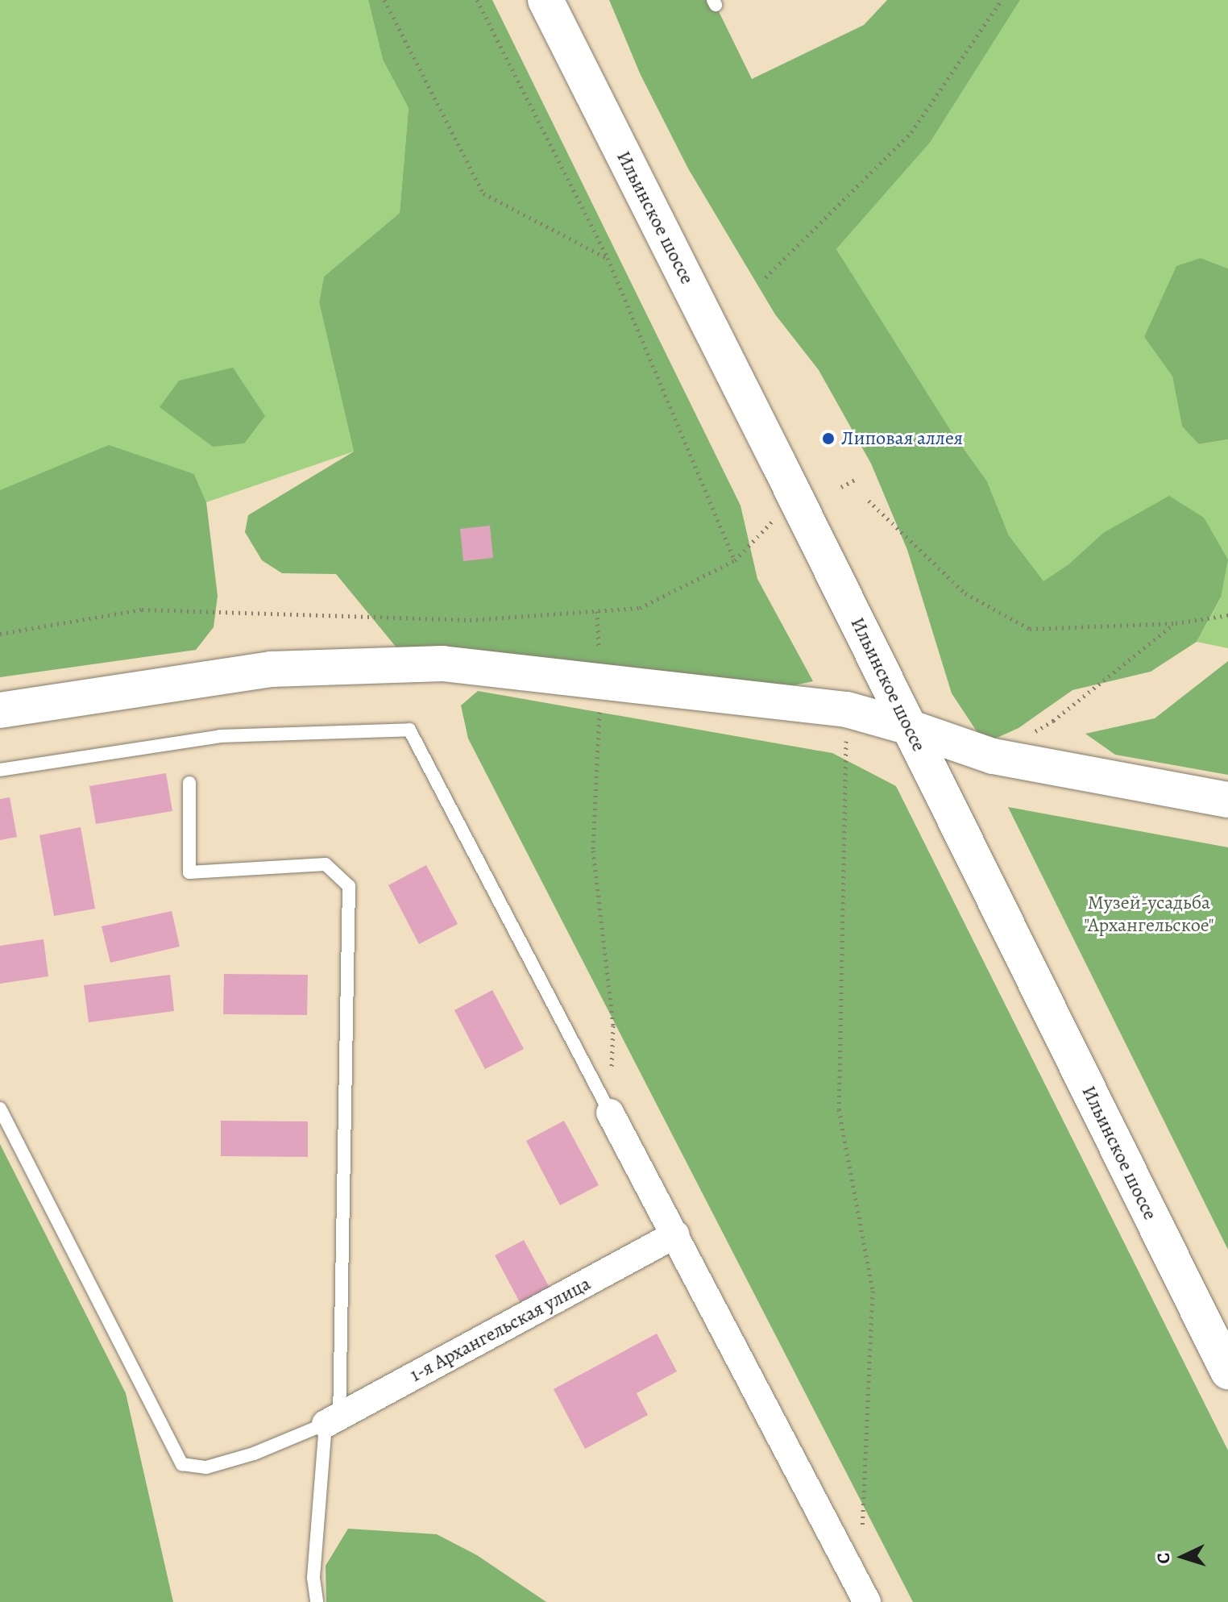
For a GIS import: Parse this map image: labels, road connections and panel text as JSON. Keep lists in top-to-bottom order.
{
  "streets": {
    "main road": ["Ильинское шоссе"],
    "street": ["1-я Архангельская улица"]
  },
  "parks": ["Музей-усадьба \"Архангельское\""],
  "places": ["Липовая аллея"],
  "north": "left"
}
